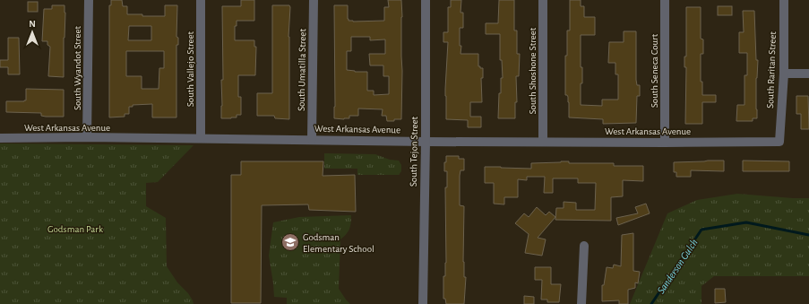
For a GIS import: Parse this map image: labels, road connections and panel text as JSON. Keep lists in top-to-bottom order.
{
  "streets": {
    "street": [
      "South Wyandot Street",
      "South Vallejo Street",
      "South Umatilla Street",
      "South Raritan Street",
      "South Shoshone Street",
      "South Seneca Court",
      "West Arkansas Avenue",
      "South Tejon Street"
    ]
  },
  "crossings": [
    ["South Wyandot Street", "West Arkansas Avenue"],
    ["South Vallejo Street", "West Arkansas Avenue"],
    ["South Umatilla Street", "West Arkansas Avenue"],
    ["South Raritan Street", "West Arkansas Avenue"],
    ["South Shoshone Street", "West Arkansas Avenue"],
    ["South Seneca Court", "West Arkansas Avenue"],
    ["West Arkansas Avenue", "South Tejon Street"]
  ],
  "water": ["Sanderson Gulch"],
  "parks": ["Godsman Park"],
  "places": {
    "school or university": ["Godsman Elementary School"]
  },
  "north": "top"
}
